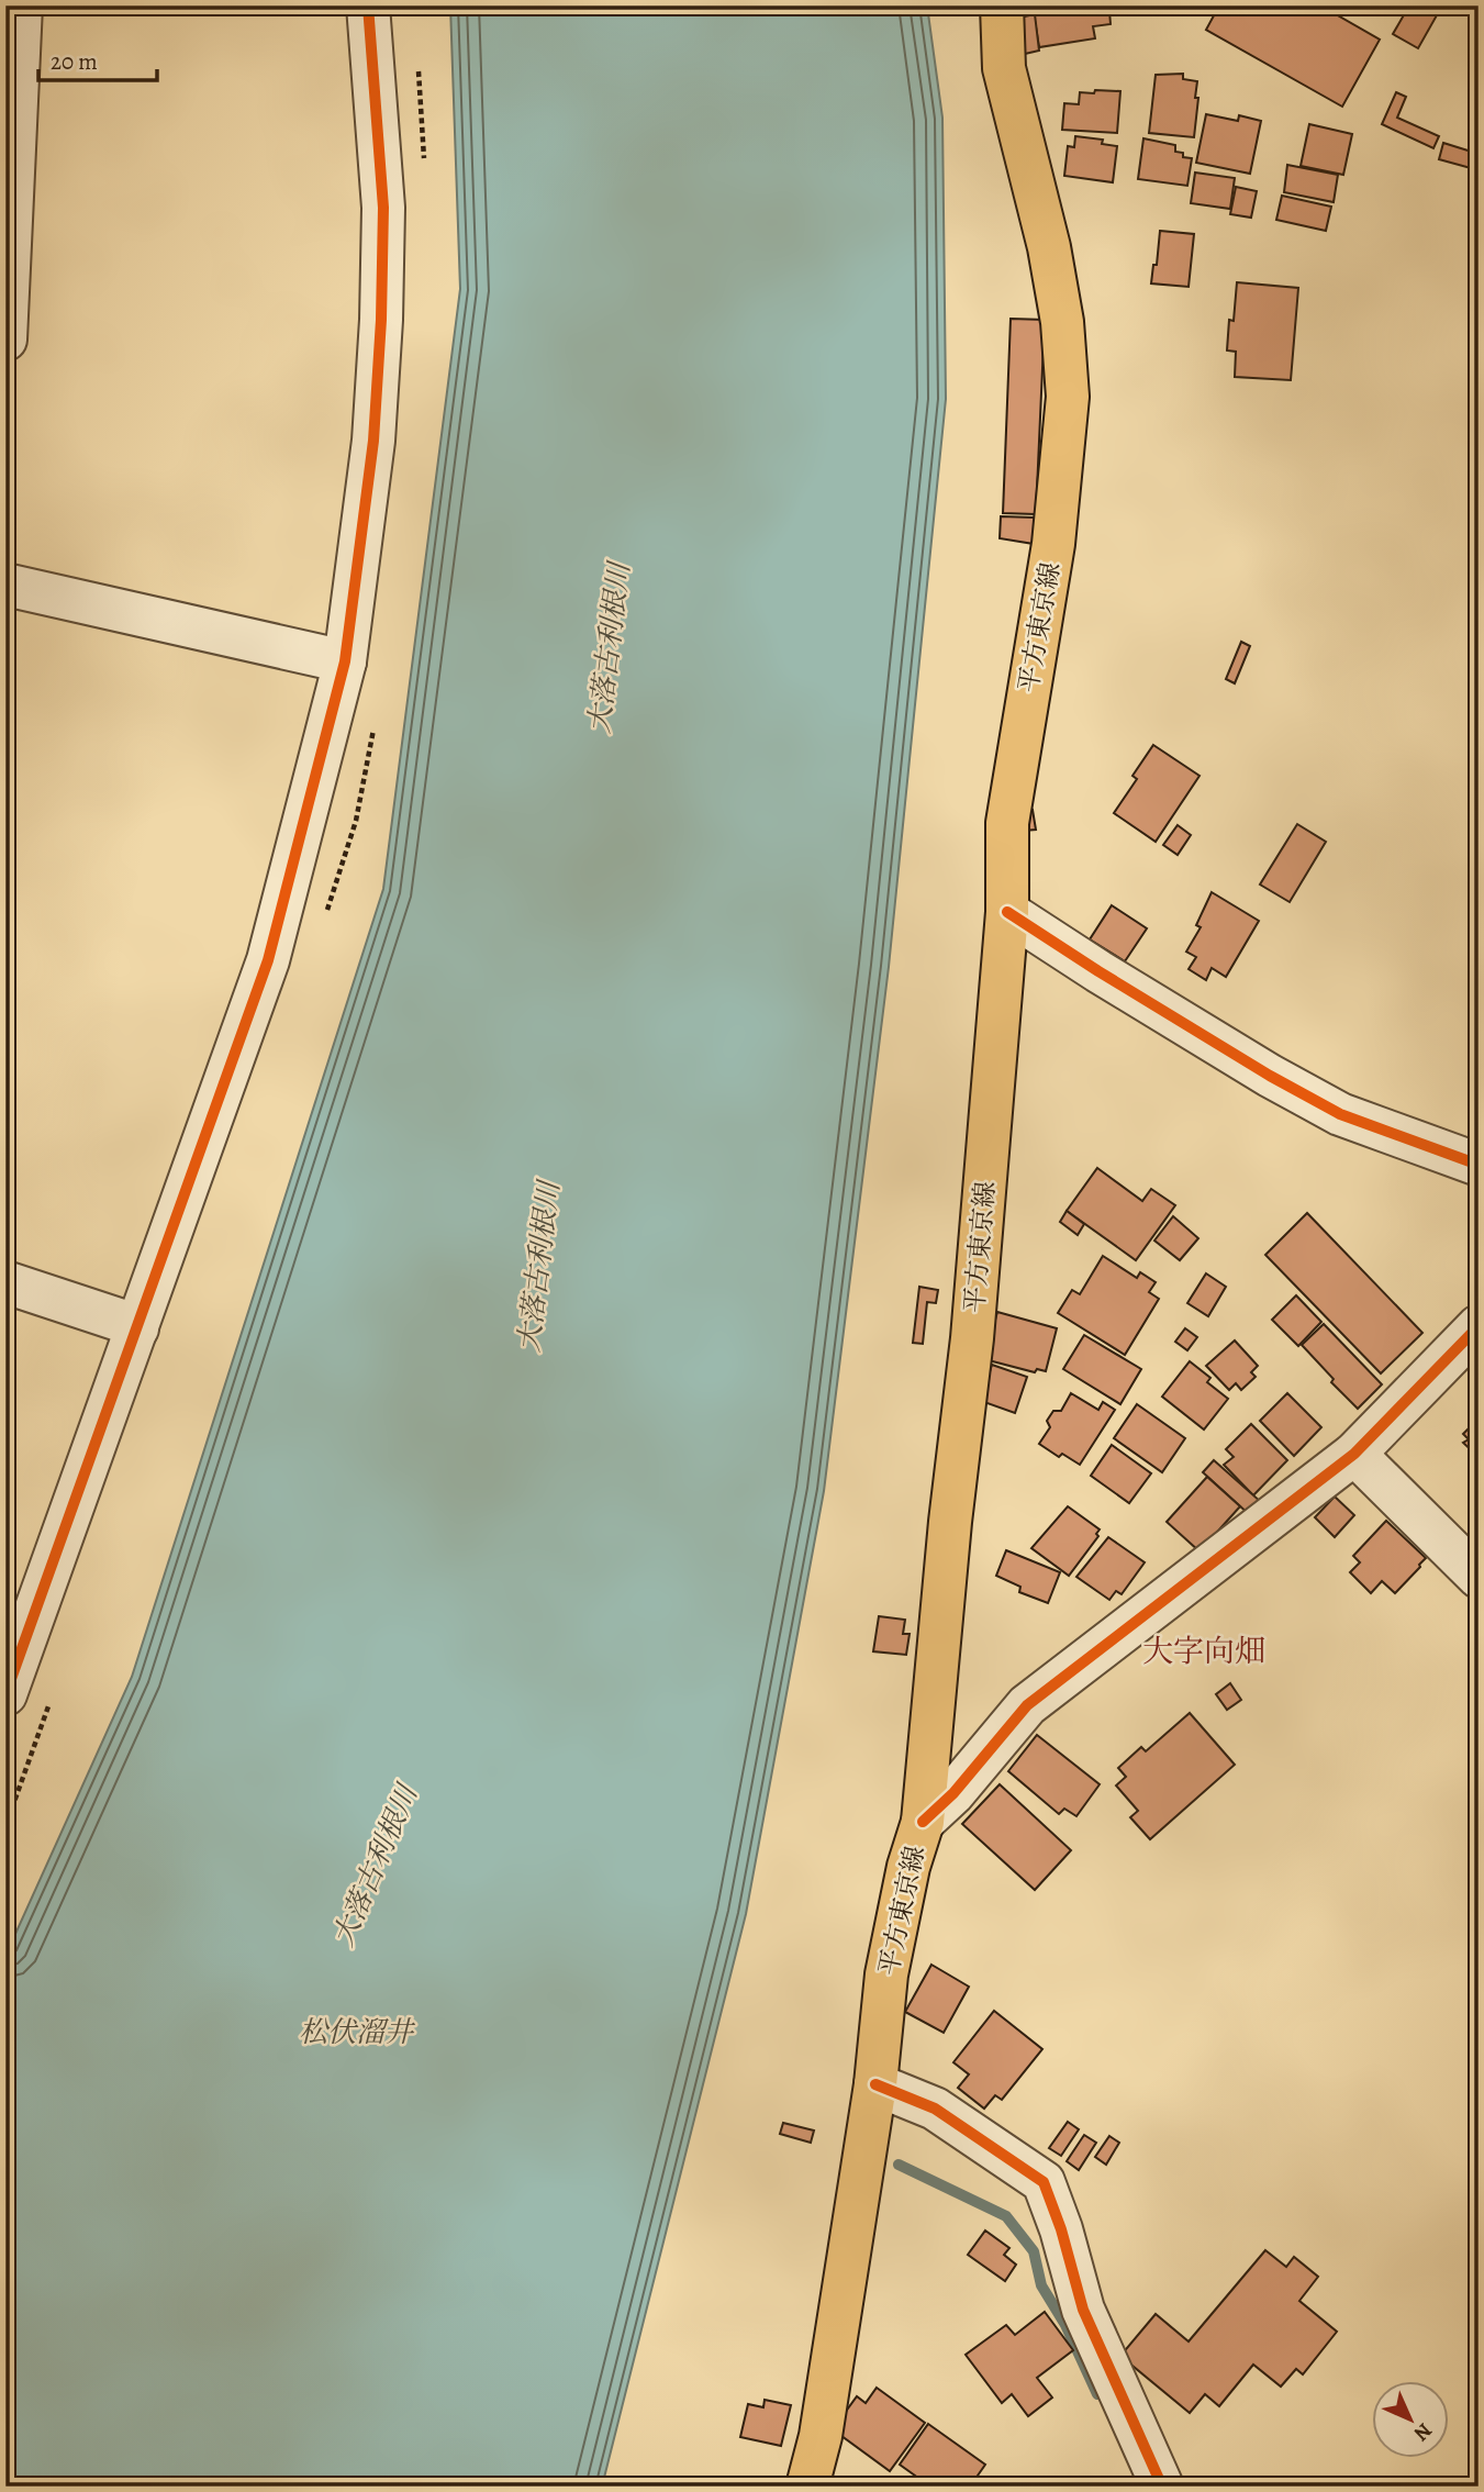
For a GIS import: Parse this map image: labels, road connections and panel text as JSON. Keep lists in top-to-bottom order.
{
  "streets": {
    "main road": ["平方東京線"]
  },
  "districts": ["大字向畑"],
  "water": ["大落古利根川", "松伏溜井"],
  "scale_bar": "20 m",
  "north": "bottom right"
}
